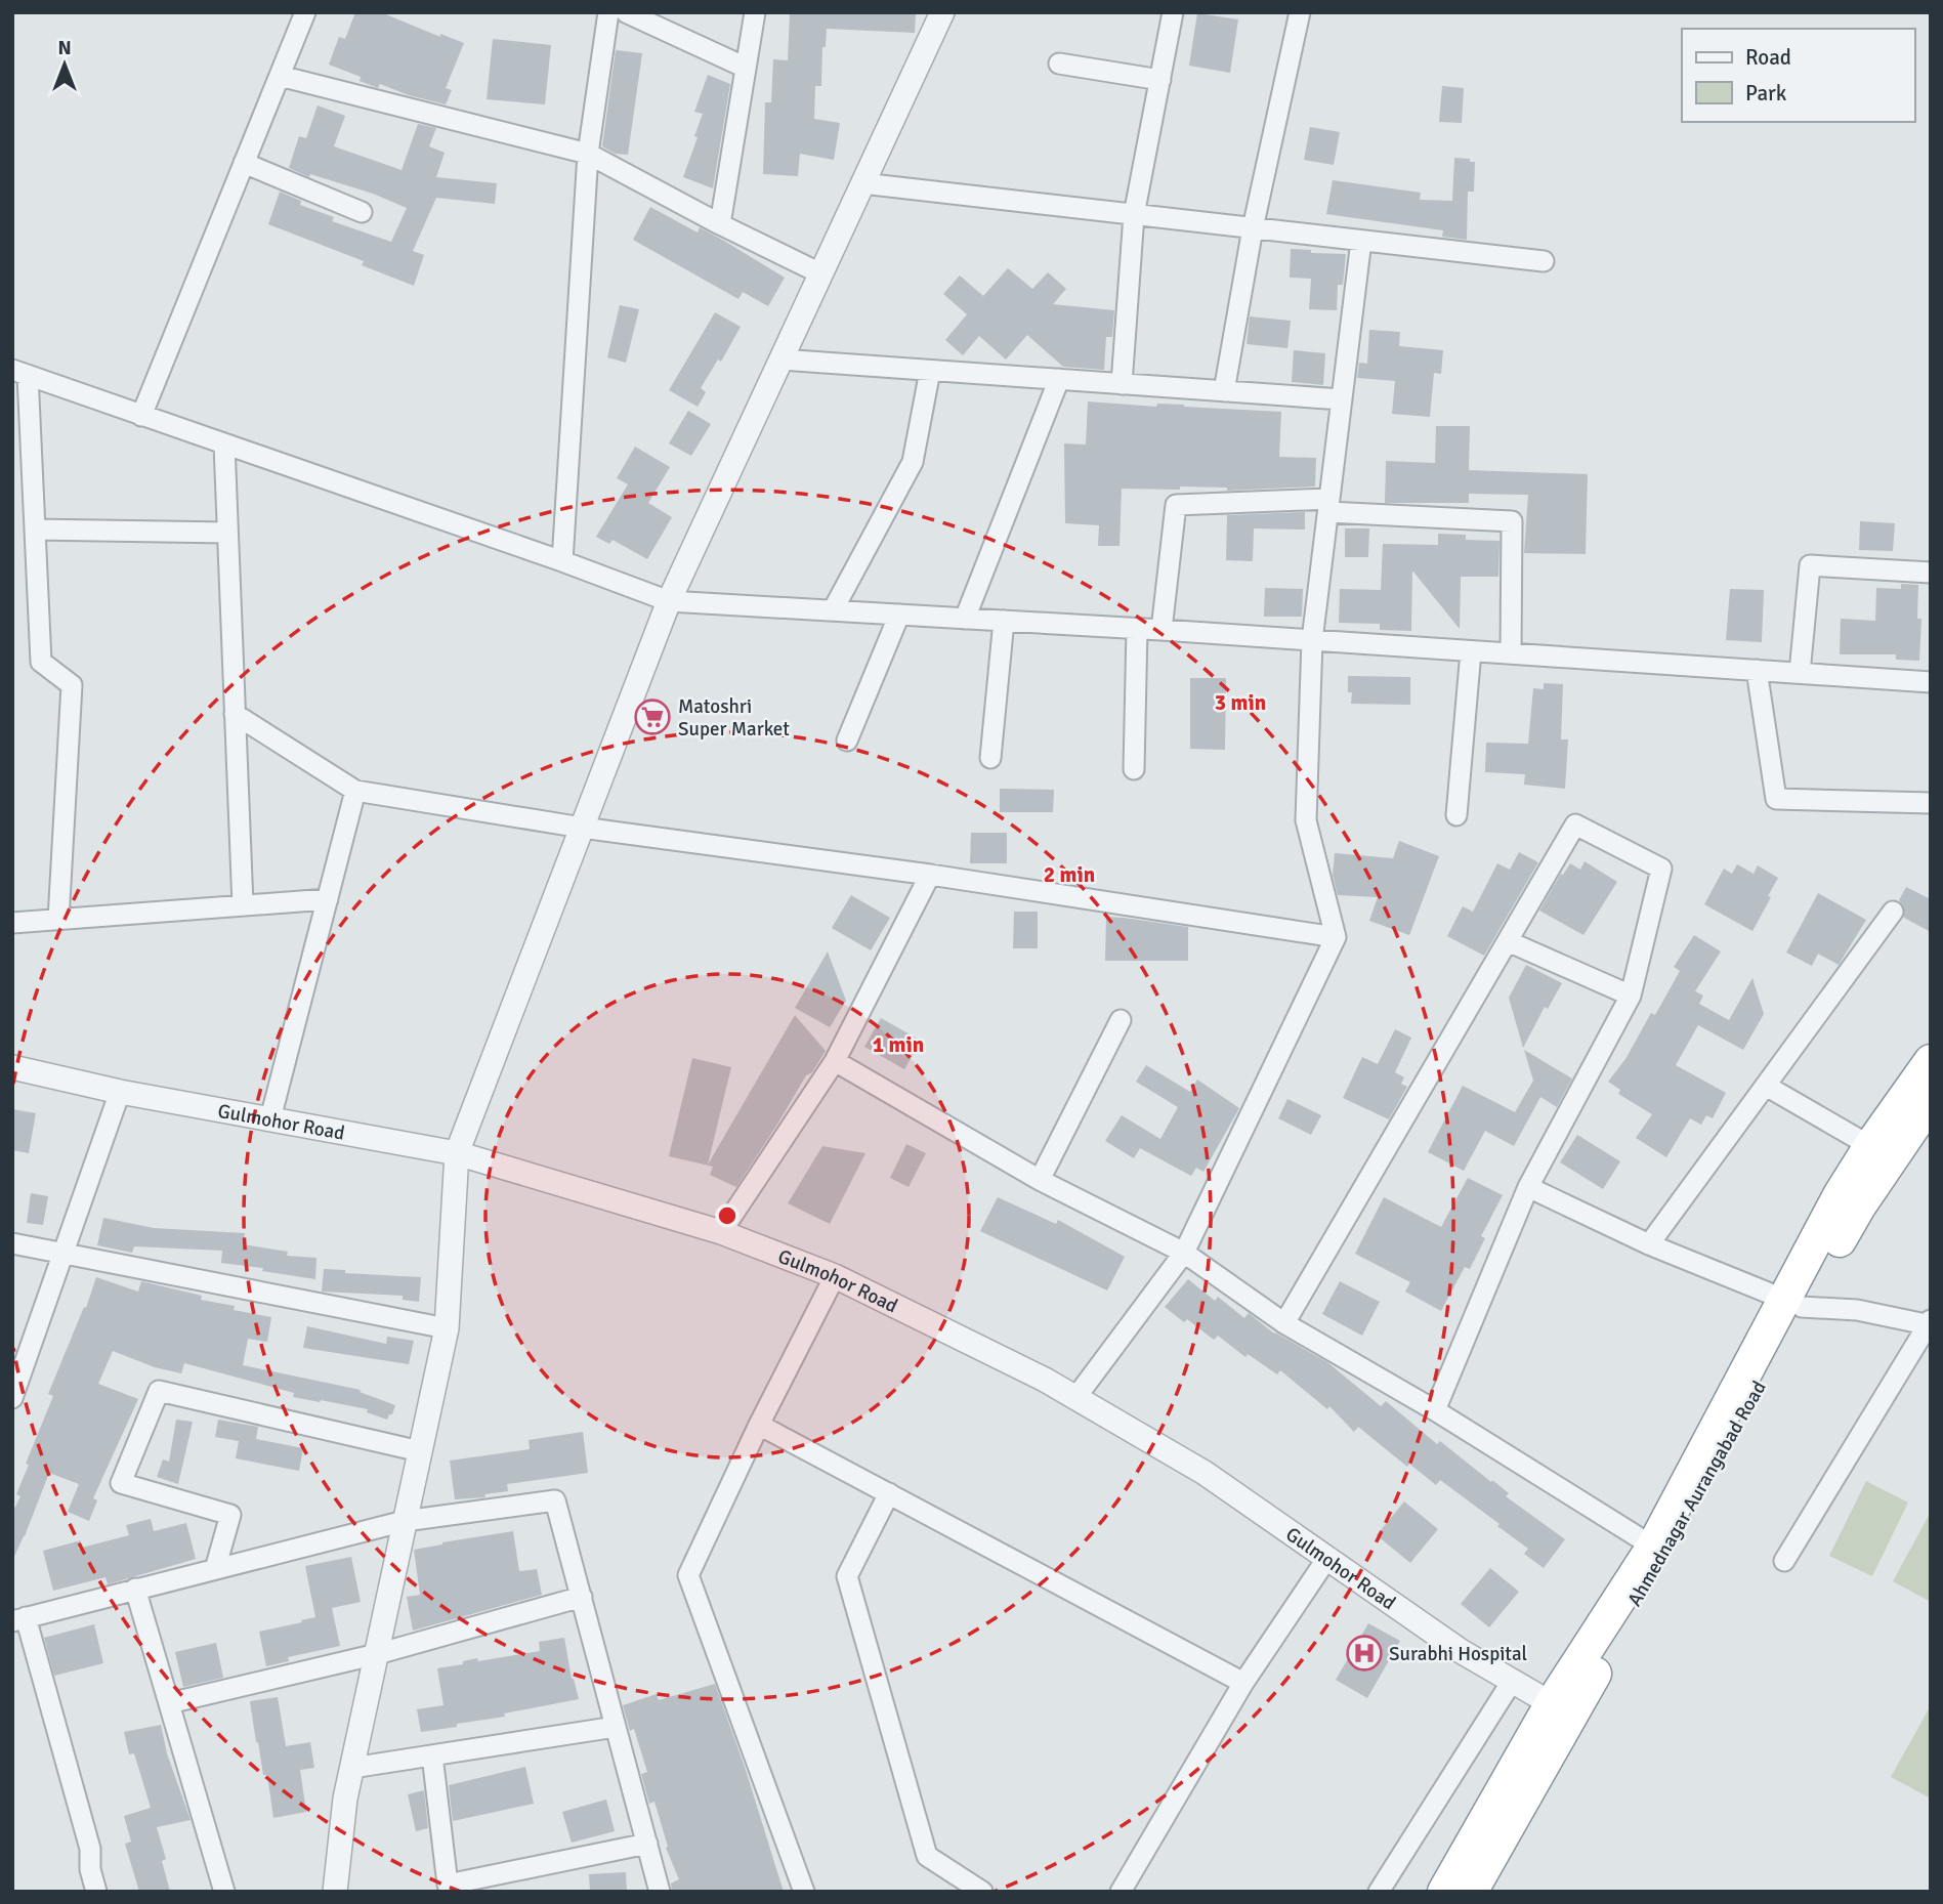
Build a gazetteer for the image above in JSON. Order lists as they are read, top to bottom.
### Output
{
  "streets": {
    "highway": ["Ahmednagar Aurangabad Road"],
    "street": ["Gulmohor Road"]
  },
  "crossings": [
    ["Gulmohor Road", "Ahmednagar Aurangabad Road"]
  ],
  "places": {
    "supermarket": ["Matoshri Super Market"],
    "hospital": ["Surabhi Hospital"]
  },
  "legend": ["Road", "Park"],
  "north": "top",
  "rings": ["3 min", "2 min", "1 min"]
}
